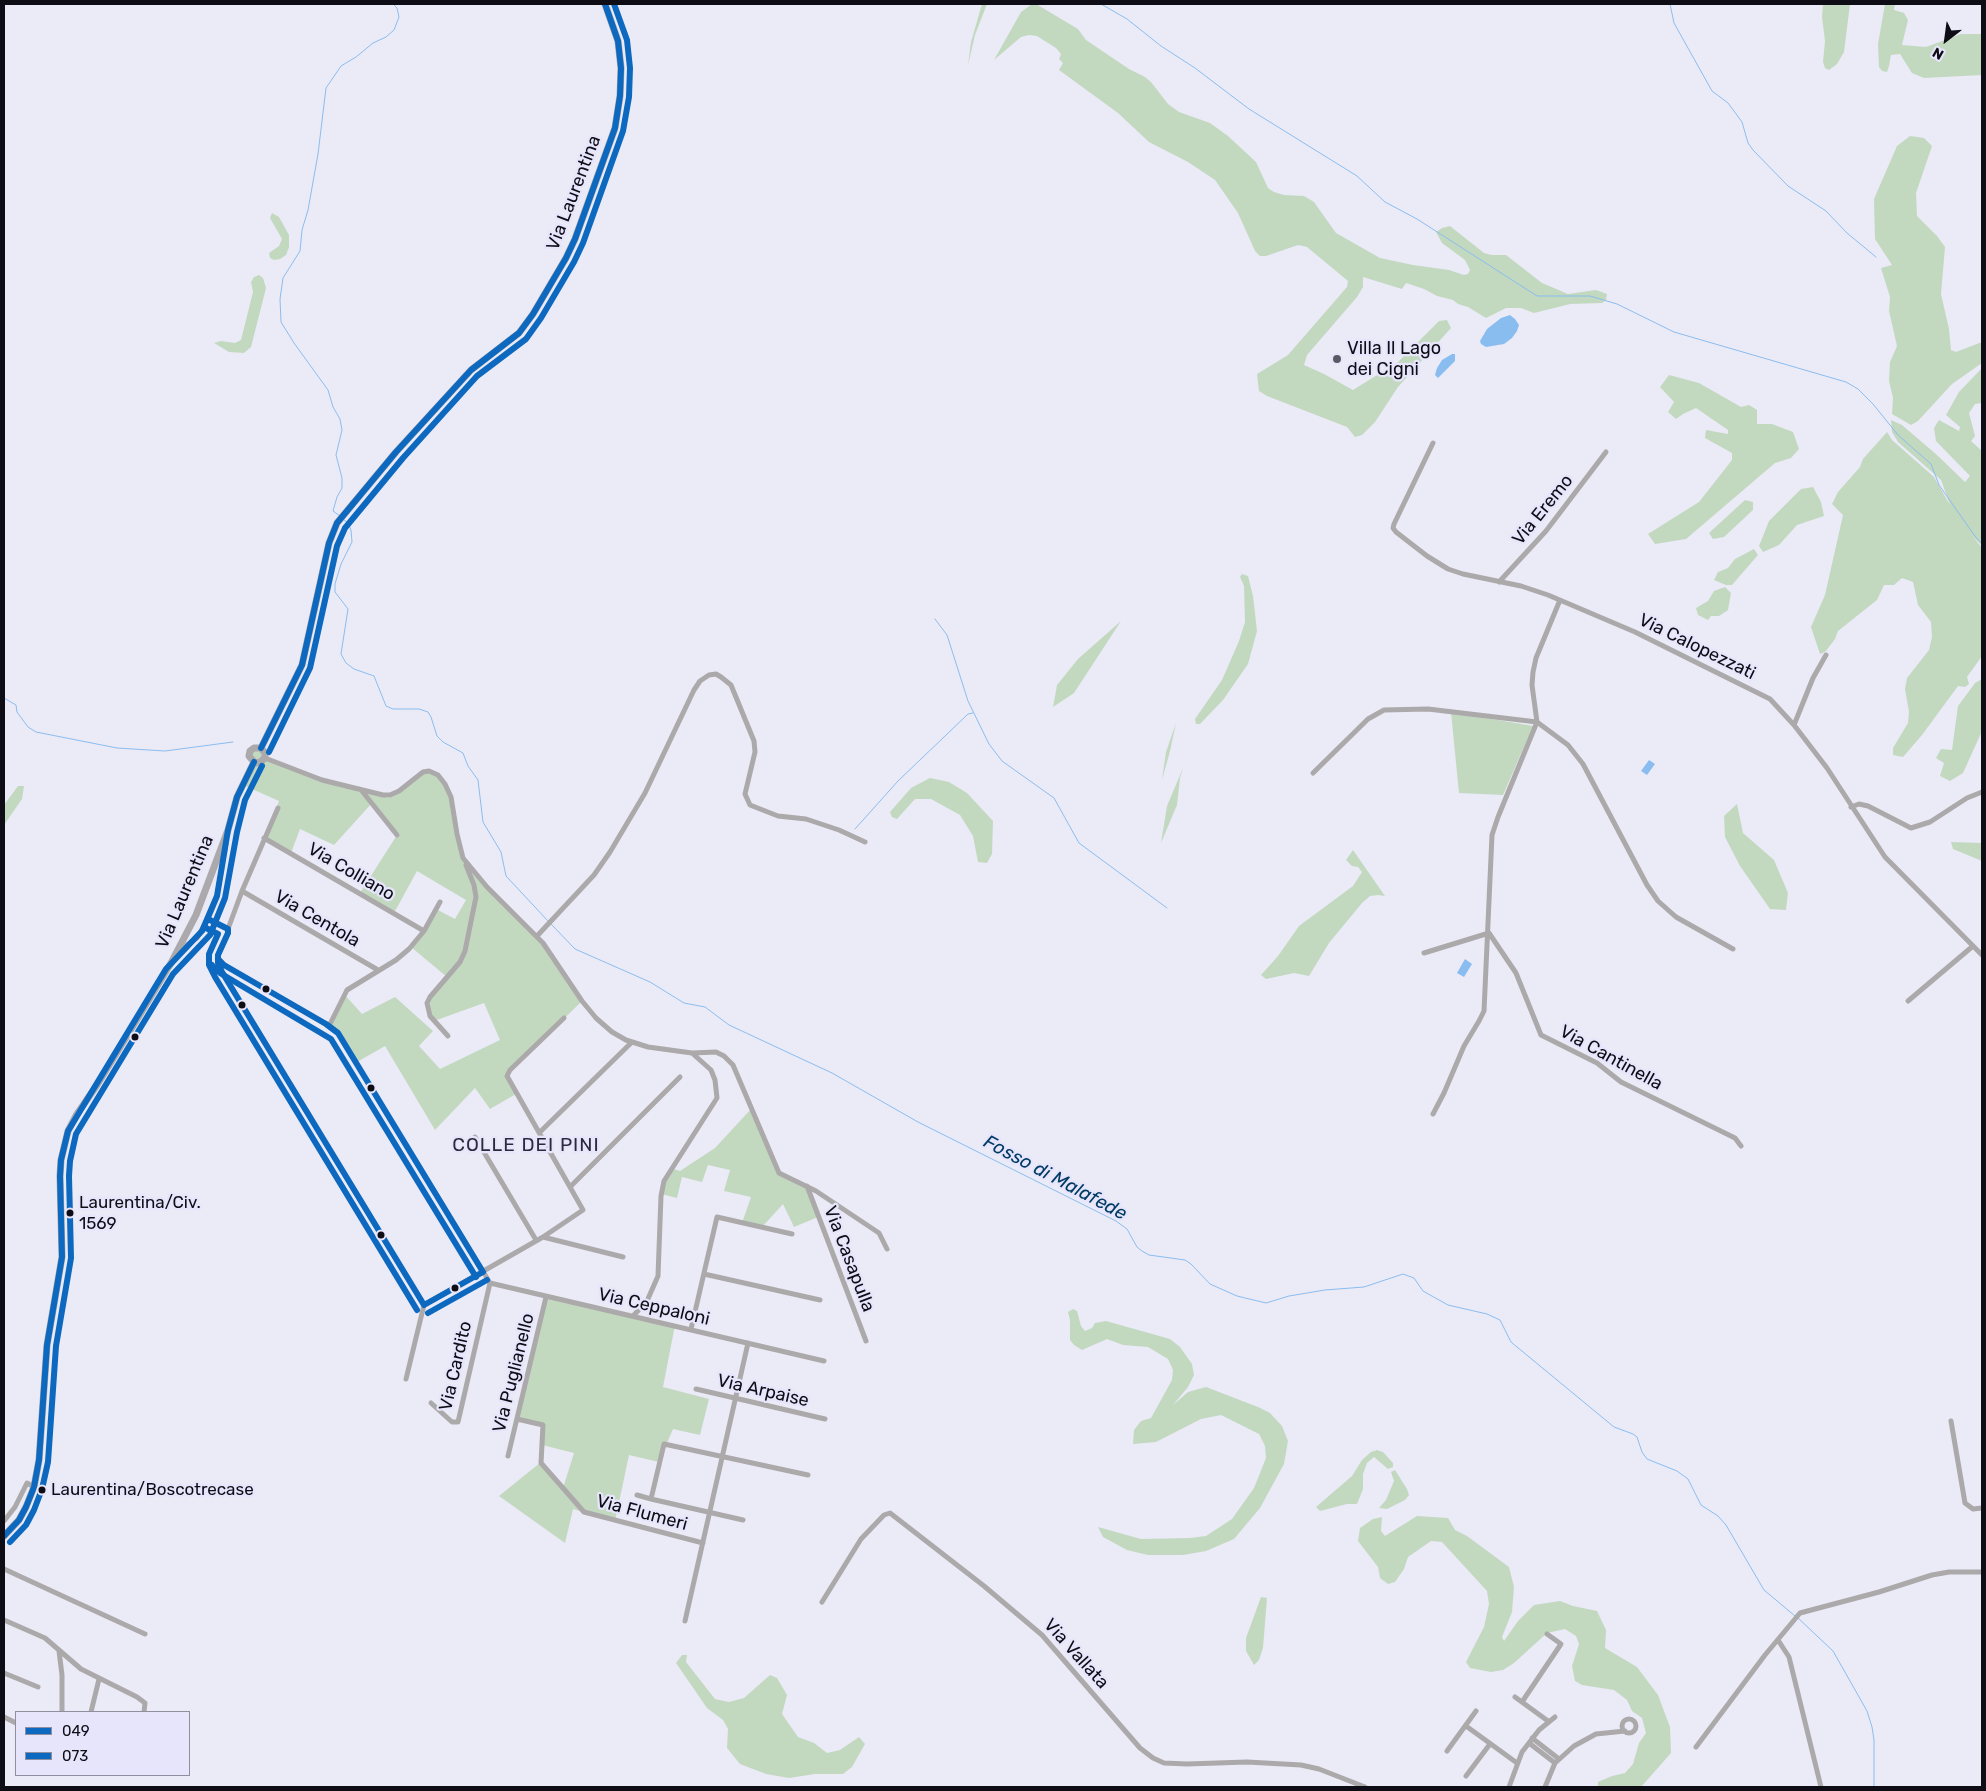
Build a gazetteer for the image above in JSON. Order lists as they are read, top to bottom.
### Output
{
  "streets": {
    "main road": ["Via Laurentina"],
    "street": [
      "Via Eremo",
      "Via Calopezzati",
      "Via Colliano",
      "Via Centola",
      "Via Cantinella",
      "Via Casapulla",
      "Via Ceppaloni",
      "Via Cardito",
      "Via Puglianello",
      "Via Arpaise",
      "Via Flumeri",
      "Via Vallata"
    ]
  },
  "crossings": [
    ["Via Eremo", "Via Calopezzati"],
    ["Via Ceppaloni", "Via Cardito"],
    ["Via Ceppaloni", "Via Puglianello"],
    ["Via Puglianello", "Via Flumeri"]
  ],
  "districts": ["COLLE DEI PINI"],
  "water": ["Fosso di Malafede"],
  "places": ["Villa Il Lago dei Cigni", "Laurentina/Civ. 1569", "Laurentina/Boscotrecase"],
  "lines": ["transit line 049", "transit line 073"],
  "legend": ["049", "073"],
  "north": "bottom left"
}
